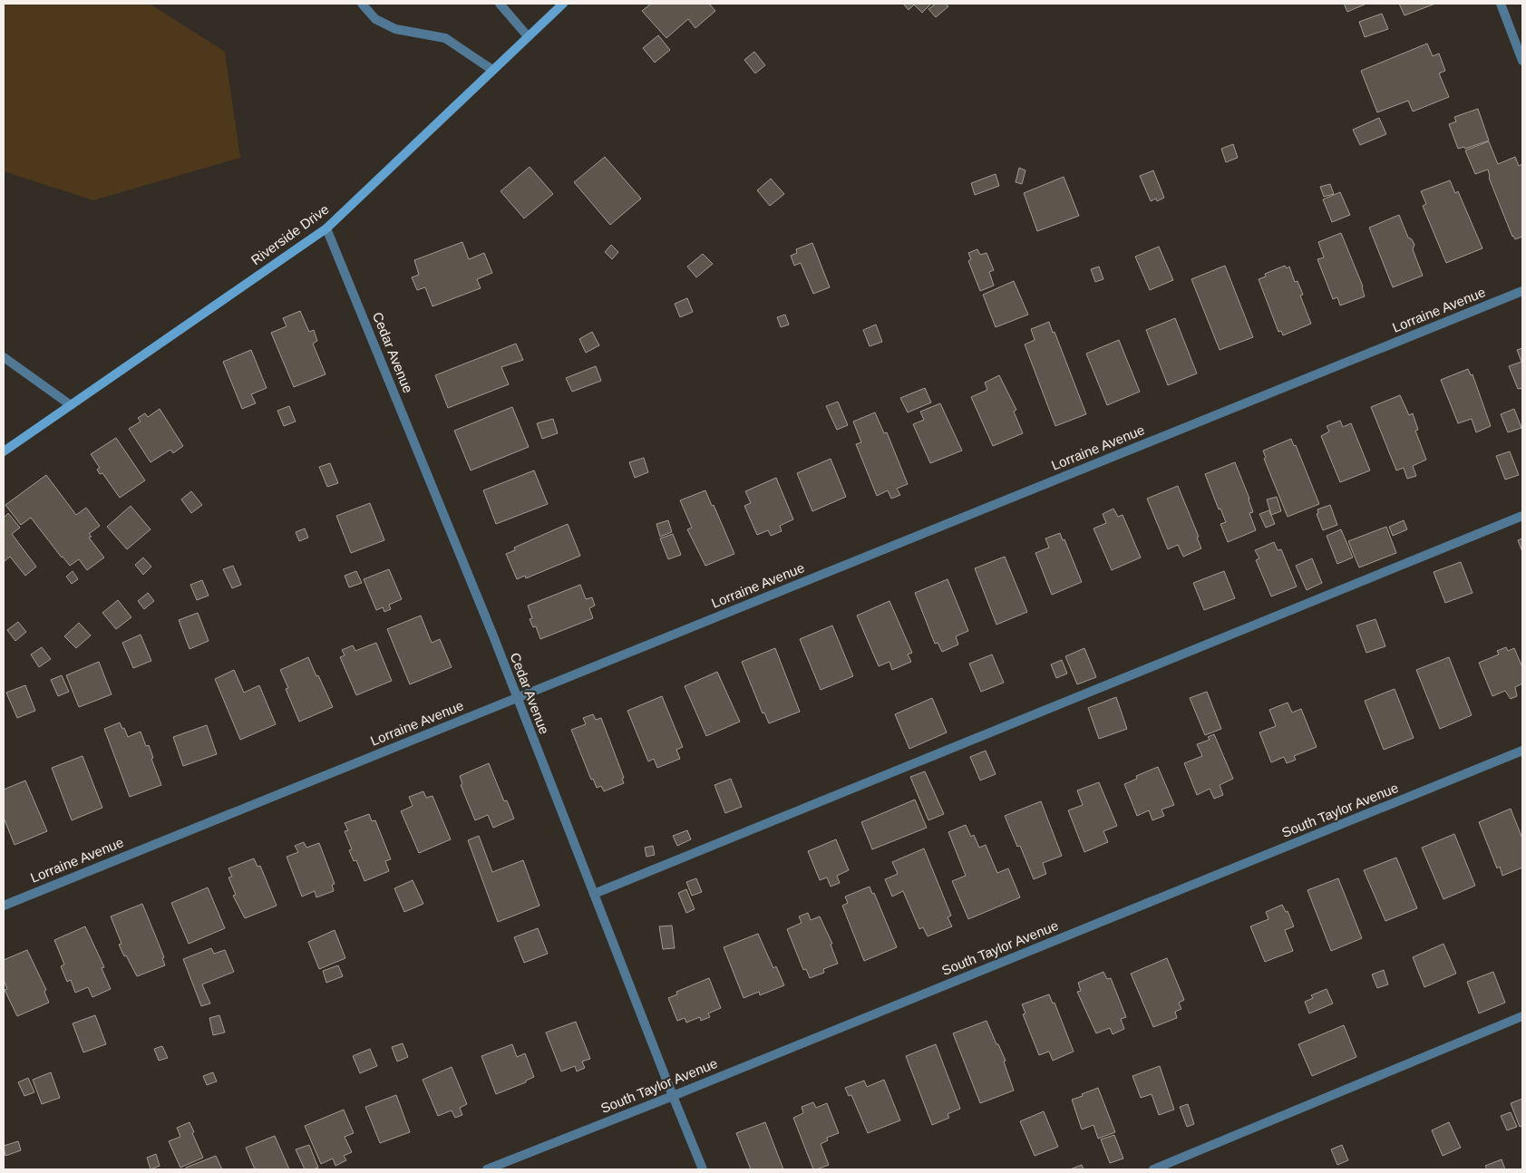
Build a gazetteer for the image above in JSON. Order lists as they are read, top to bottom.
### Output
{
  "streets": {
    "street": [
      "Riverside Drive",
      "Lorraine Avenue",
      "Cedar Avenue",
      "South Taylor Avenue"
    ]
  },
  "crossings": [
    ["Riverside Drive", "Cedar Avenue"],
    ["Lorraine Avenue", "Cedar Avenue"],
    ["Cedar Avenue", "South Taylor Avenue"]
  ]
}
